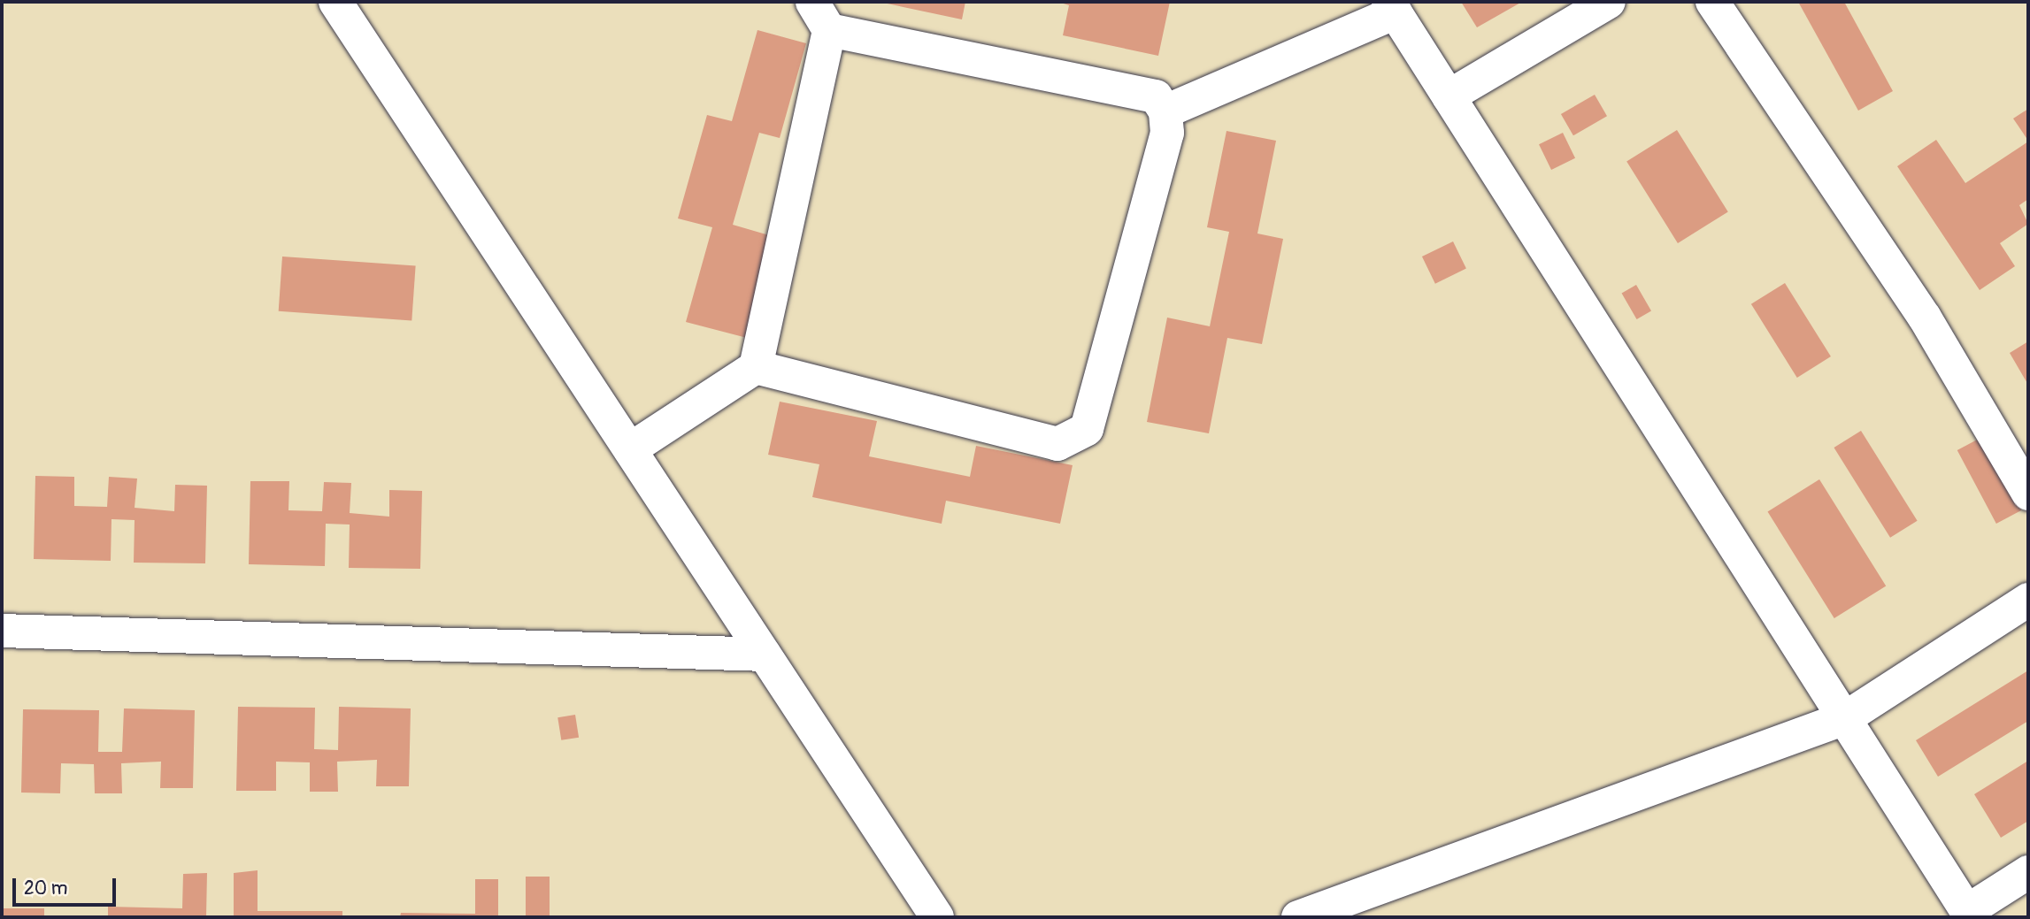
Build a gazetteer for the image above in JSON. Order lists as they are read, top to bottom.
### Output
{
  "scale_bar": "20 m"
}
